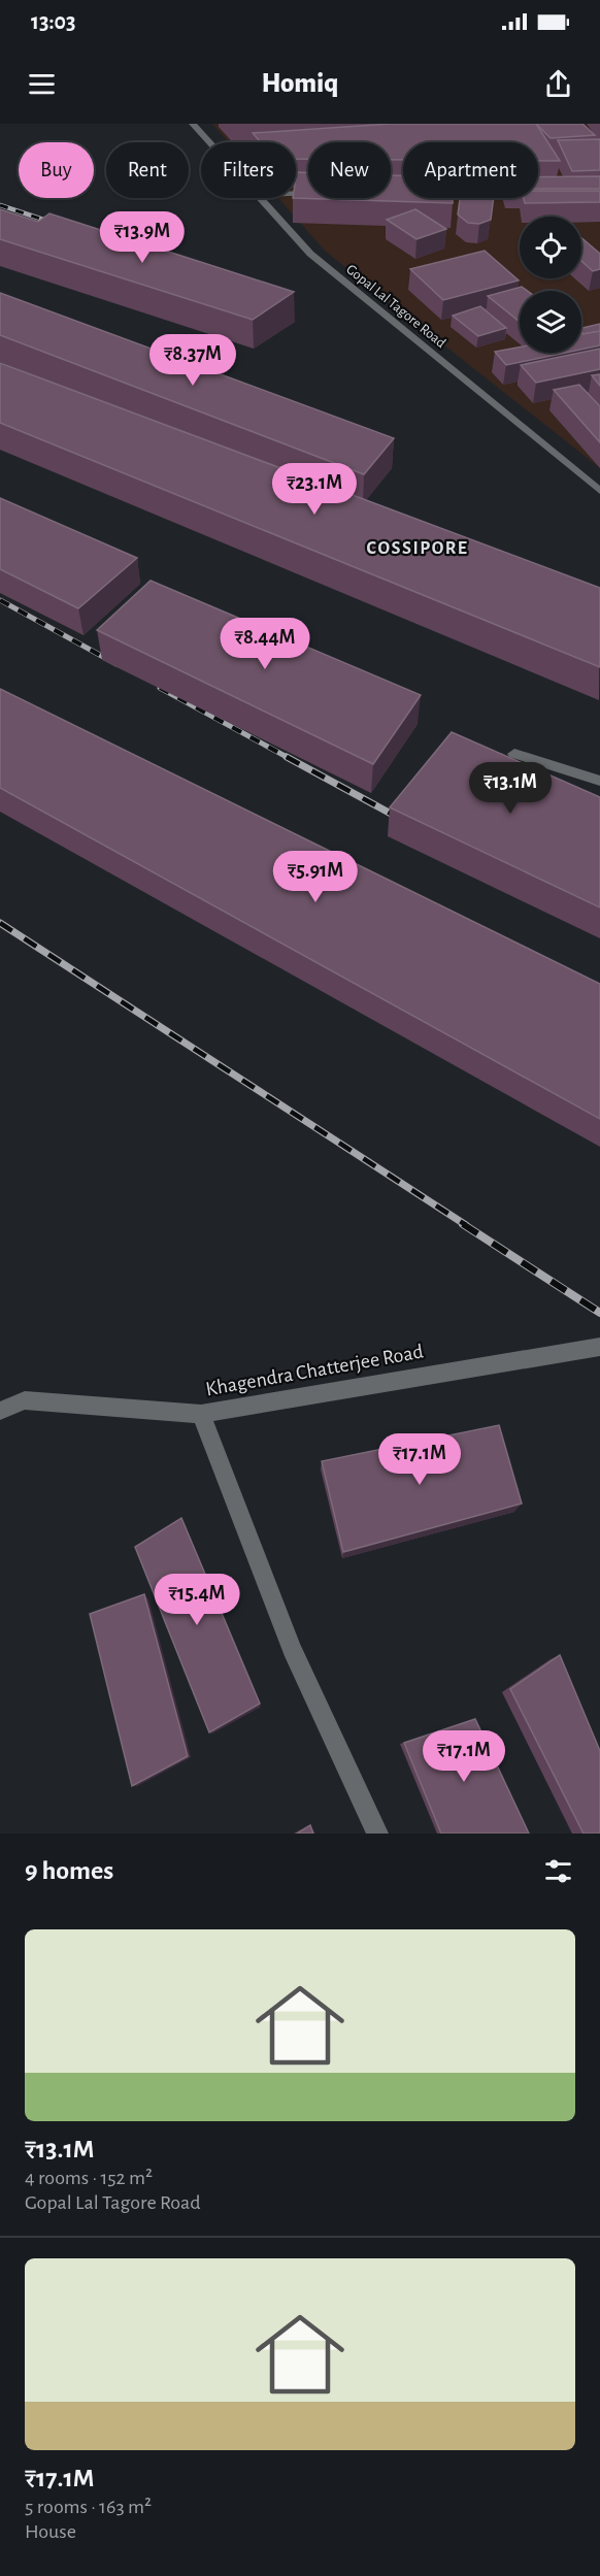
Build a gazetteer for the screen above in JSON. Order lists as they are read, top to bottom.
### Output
{
  "streets": {
    "street": ["Gopal Lal Tagore Road", "Khagendra Chatterjee Road"]
  },
  "districts": ["COSSIPORE"],
  "page": {
    "status": "13:03",
    "header": "Homiq",
    "chip": [
      "Buy",
      "Rent",
      "Filters",
      "New",
      "Apartment"
    ],
    "price": [
      "₹13.9M",
      "₹8.37M",
      "₹23.1M",
      "₹8.44M",
      "₹13.1M",
      "₹5.91M",
      "₹17.1M",
      "₹15.4M",
      "₹17.1M"
    ],
    "heading": "9 homes",
    "list": [
      {
        "name": "₹13.1M",
        "note": "4 rooms · 152 m² · Gopal Lal Tagore Road"
      },
      {
        "name": "₹17.1M",
        "note": "5 rooms · 163 m² · House"
      }
    ]
  }
}
